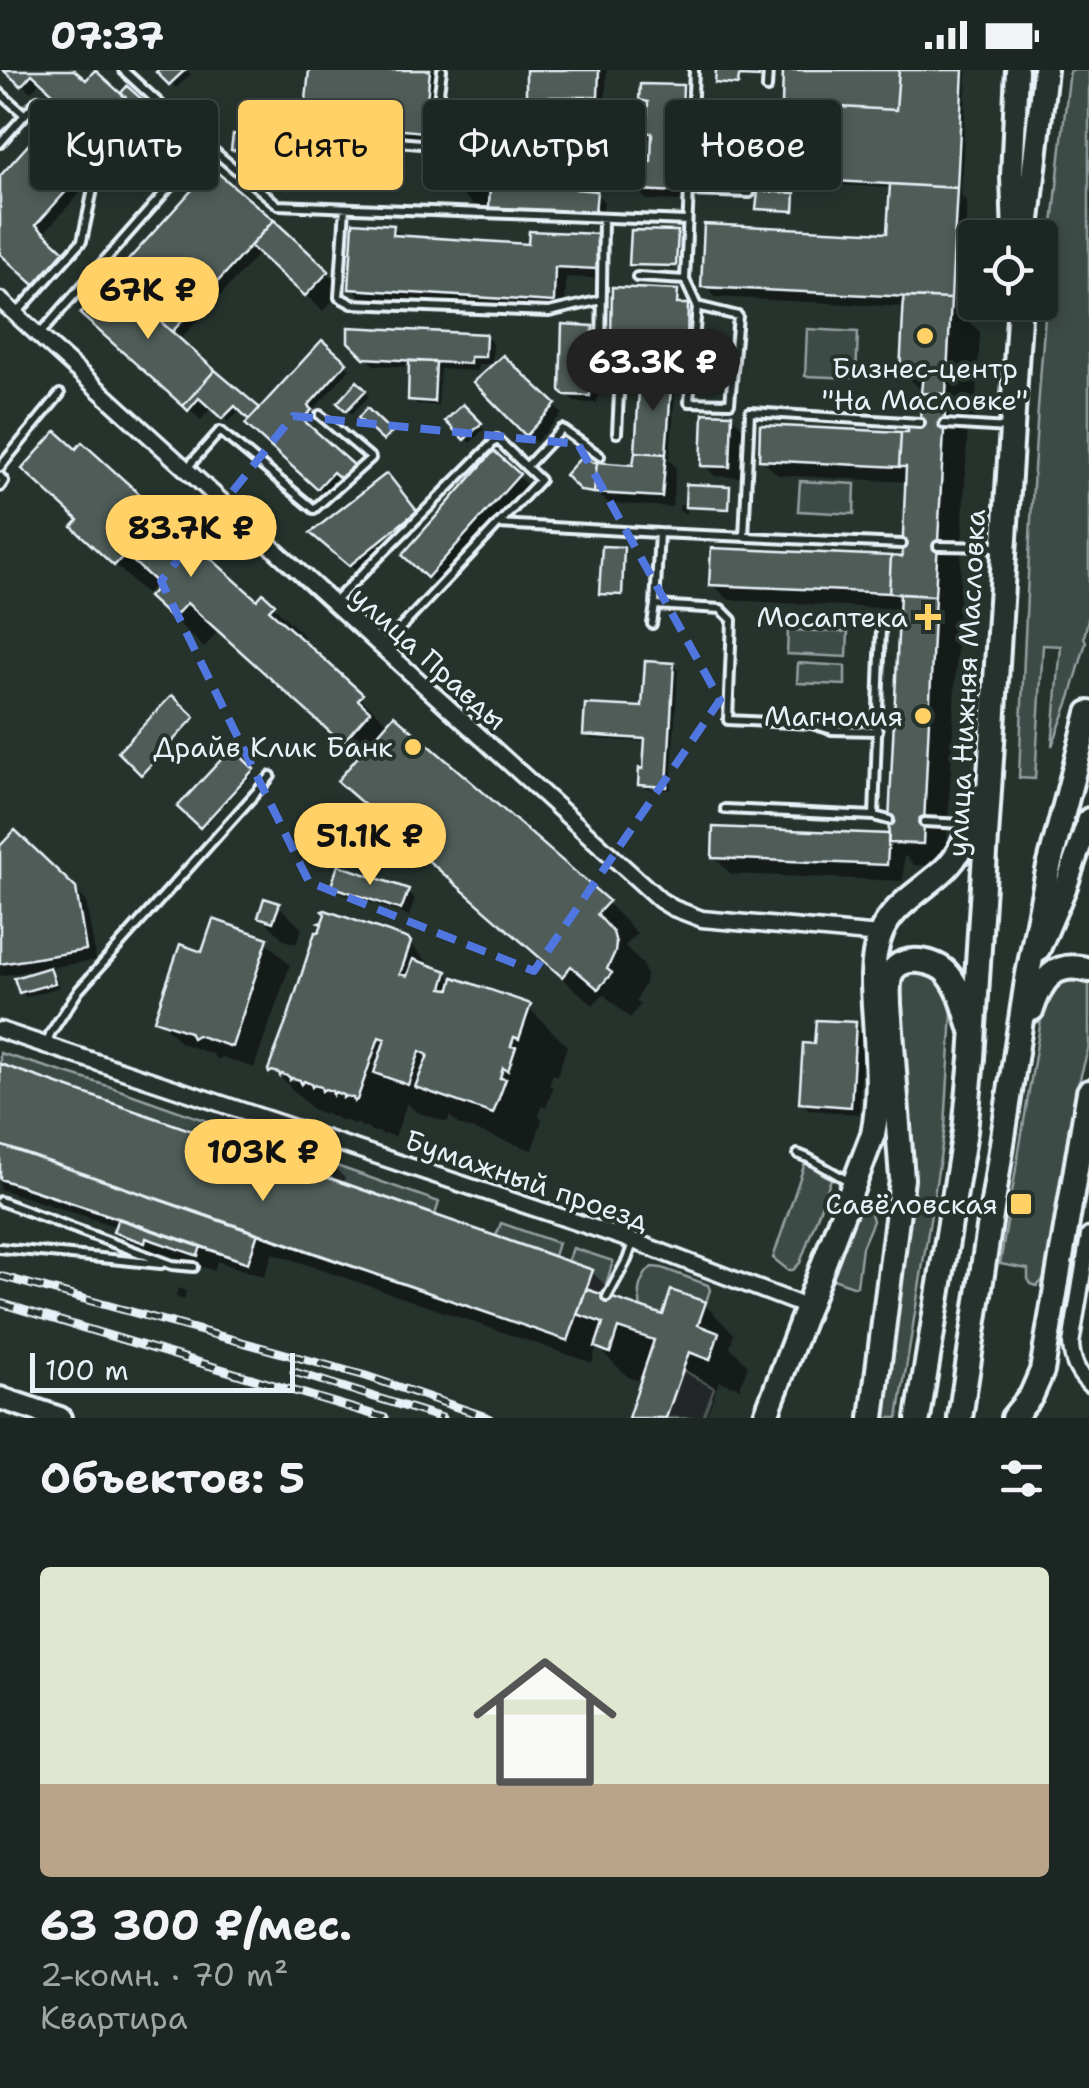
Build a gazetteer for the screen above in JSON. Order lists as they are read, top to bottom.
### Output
{
  "streets": {
    "main road": ["улица Нижняя Масловка"],
    "street": ["улица Правды", "Бумажный проезд"]
  },
  "places": {
    "other": ["Бизнес-центр \"На Масловке\"", "Магнолия", "Драйв Клик Банк"],
    "health": ["Мосаптека"],
    "transit": ["Савёловская"]
  },
  "scale_bar": "100 m",
  "page": {
    "status": "07:37",
    "chip": [
      "Купить",
      "Снять",
      "Фильтры",
      "Новое"
    ],
    "price": [
      "67K ₽",
      "63.3K ₽",
      "83.7K ₽",
      "51.1K ₽",
      "103K ₽"
    ],
    "scale": "100 m",
    "heading": "Объектов: 5",
    "list": [
      {
        "name": "63 300 ₽/мес.",
        "note": "2-комн. · 70 m² · Квартира"
      }
    ]
  }
}
